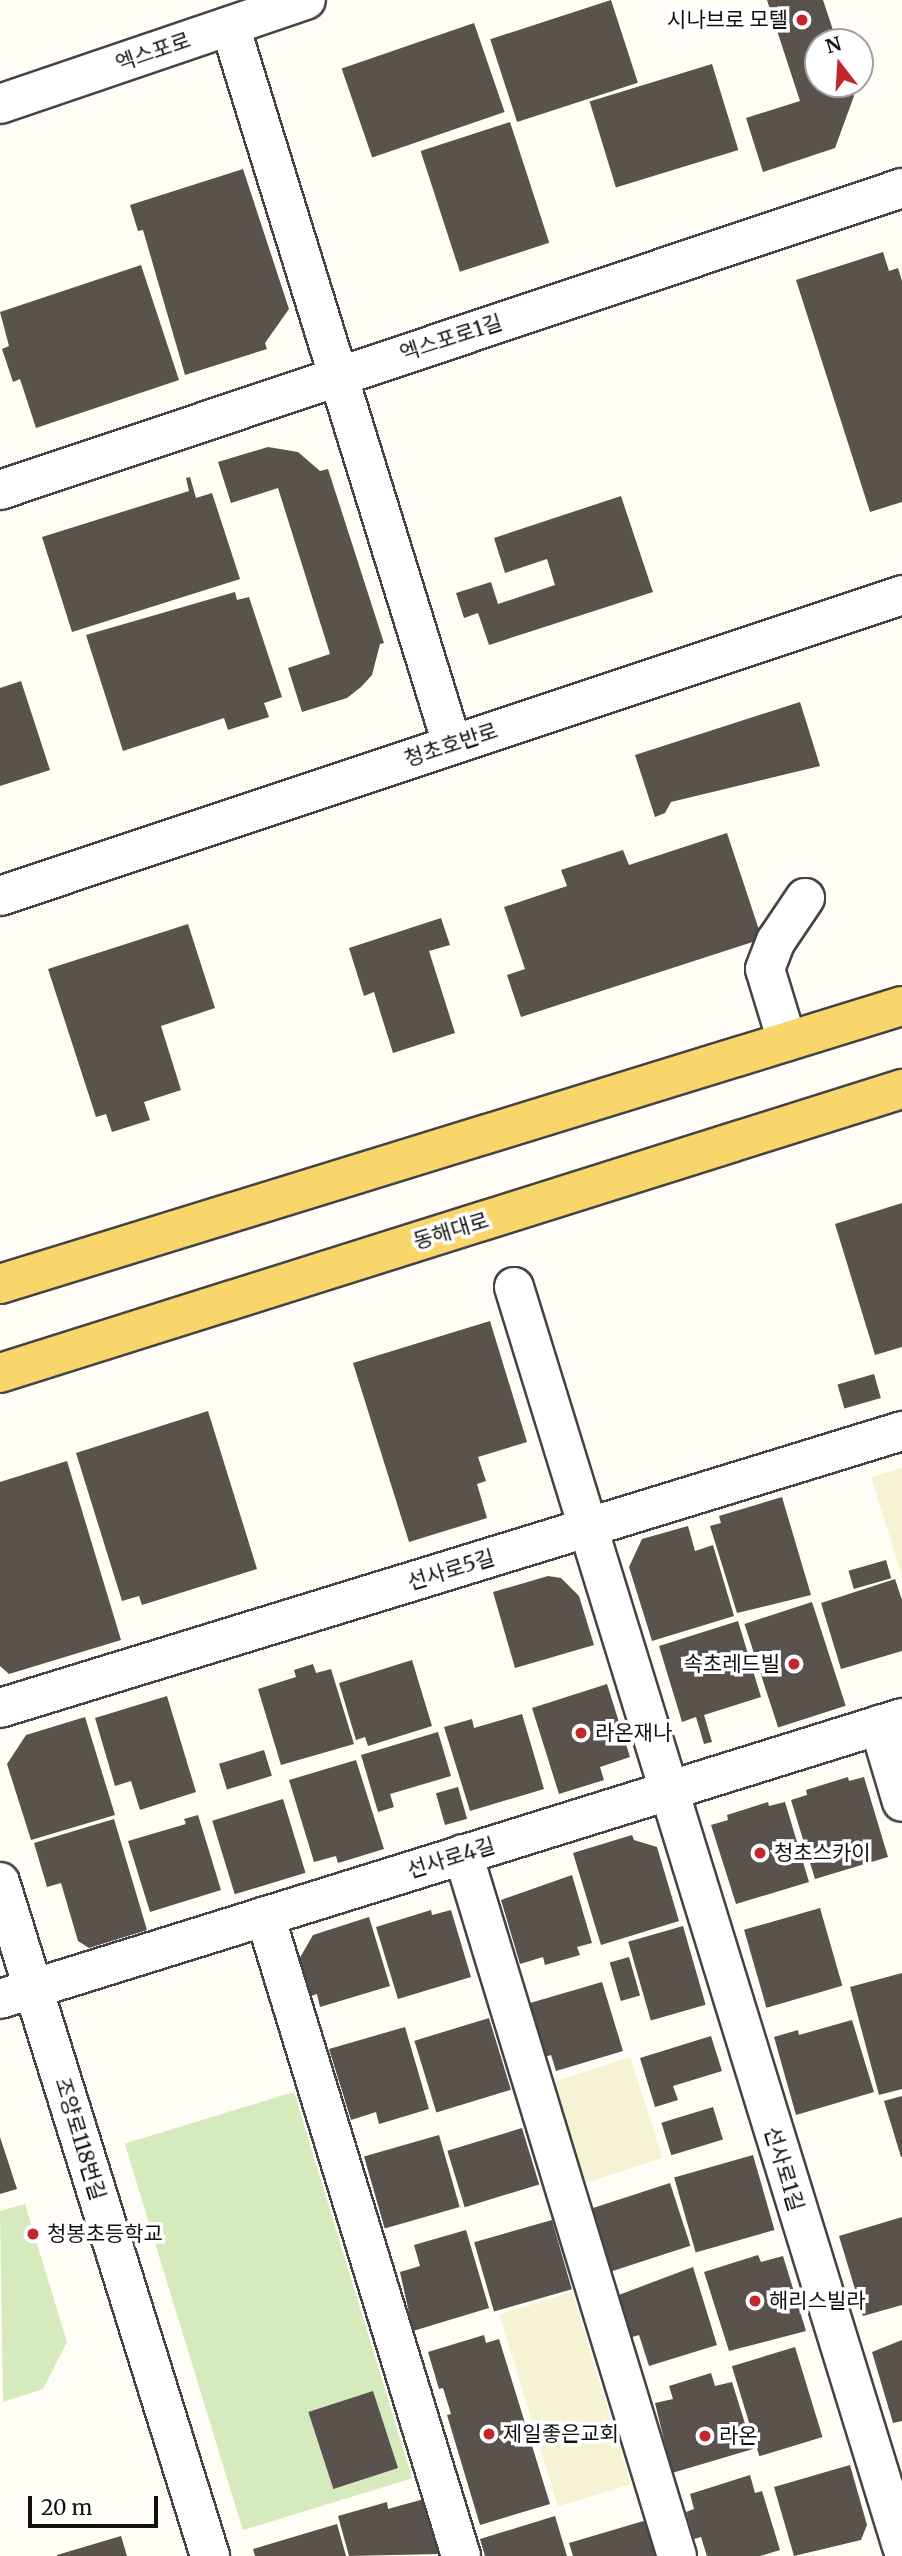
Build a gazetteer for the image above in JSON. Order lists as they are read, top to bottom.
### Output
{
  "streets": {
    "main road": ["동해대로"],
    "street": [
      "엑스포로",
      "엑스포로1길",
      "청초호반로",
      "선사로5길",
      "선사로4길",
      "조양로118번길",
      "선사로1길"
    ]
  },
  "crossings": [
    ["선사로5길", "선사로1길"],
    ["선사로4길", "조양로118번길"],
    ["선사로4길", "선사로1길"]
  ],
  "places": [
    "시나브로 모텔",
    "속초레드빌",
    "라온재나",
    "청초스카이",
    "청봉초등학교",
    "해리스빌라",
    "제일좋은교회",
    "라온"
  ],
  "scale_bar": "20 m",
  "north": "top"
}
